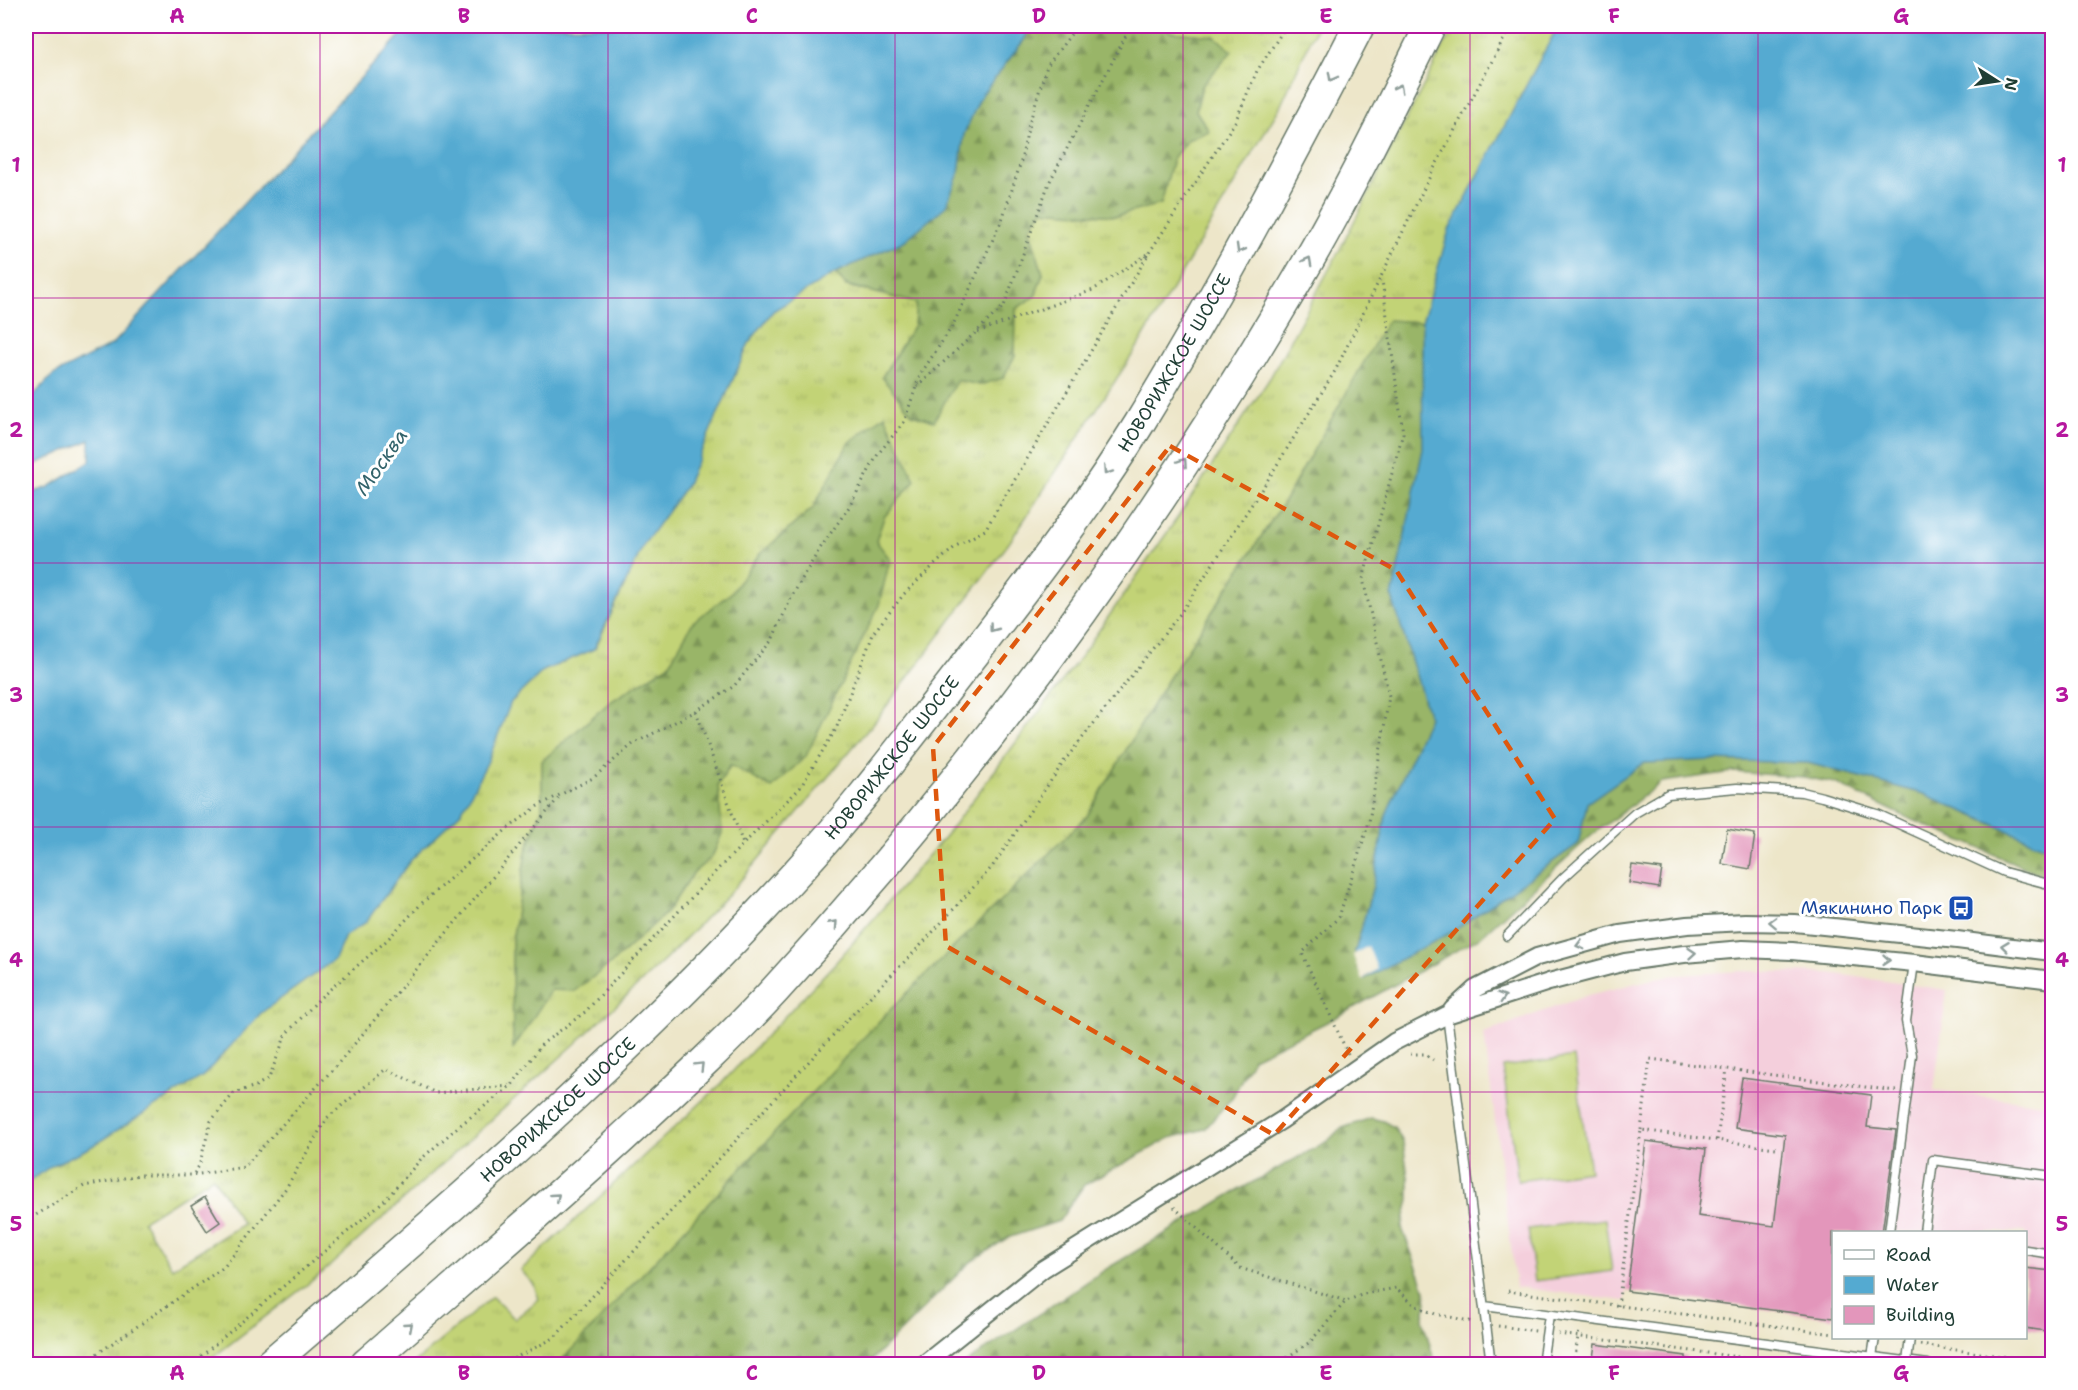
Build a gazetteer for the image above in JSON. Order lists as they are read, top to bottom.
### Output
{
  "streets": {
    "highway": ["НОВОРИЖСКОЕ ШОССЕ"]
  },
  "water": ["Москва"],
  "places": {
    "bus stop": ["Мякинино Парк"]
  },
  "legend": ["Road", "Water", "Building"],
  "north": "right",
  "grid": {
    "columns": [
      "A",
      "B",
      "C",
      "D",
      "E",
      "F",
      "G"
    ],
    "rows": [
      "1",
      "2",
      "3",
      "4",
      "5"
    ]
  }
}
